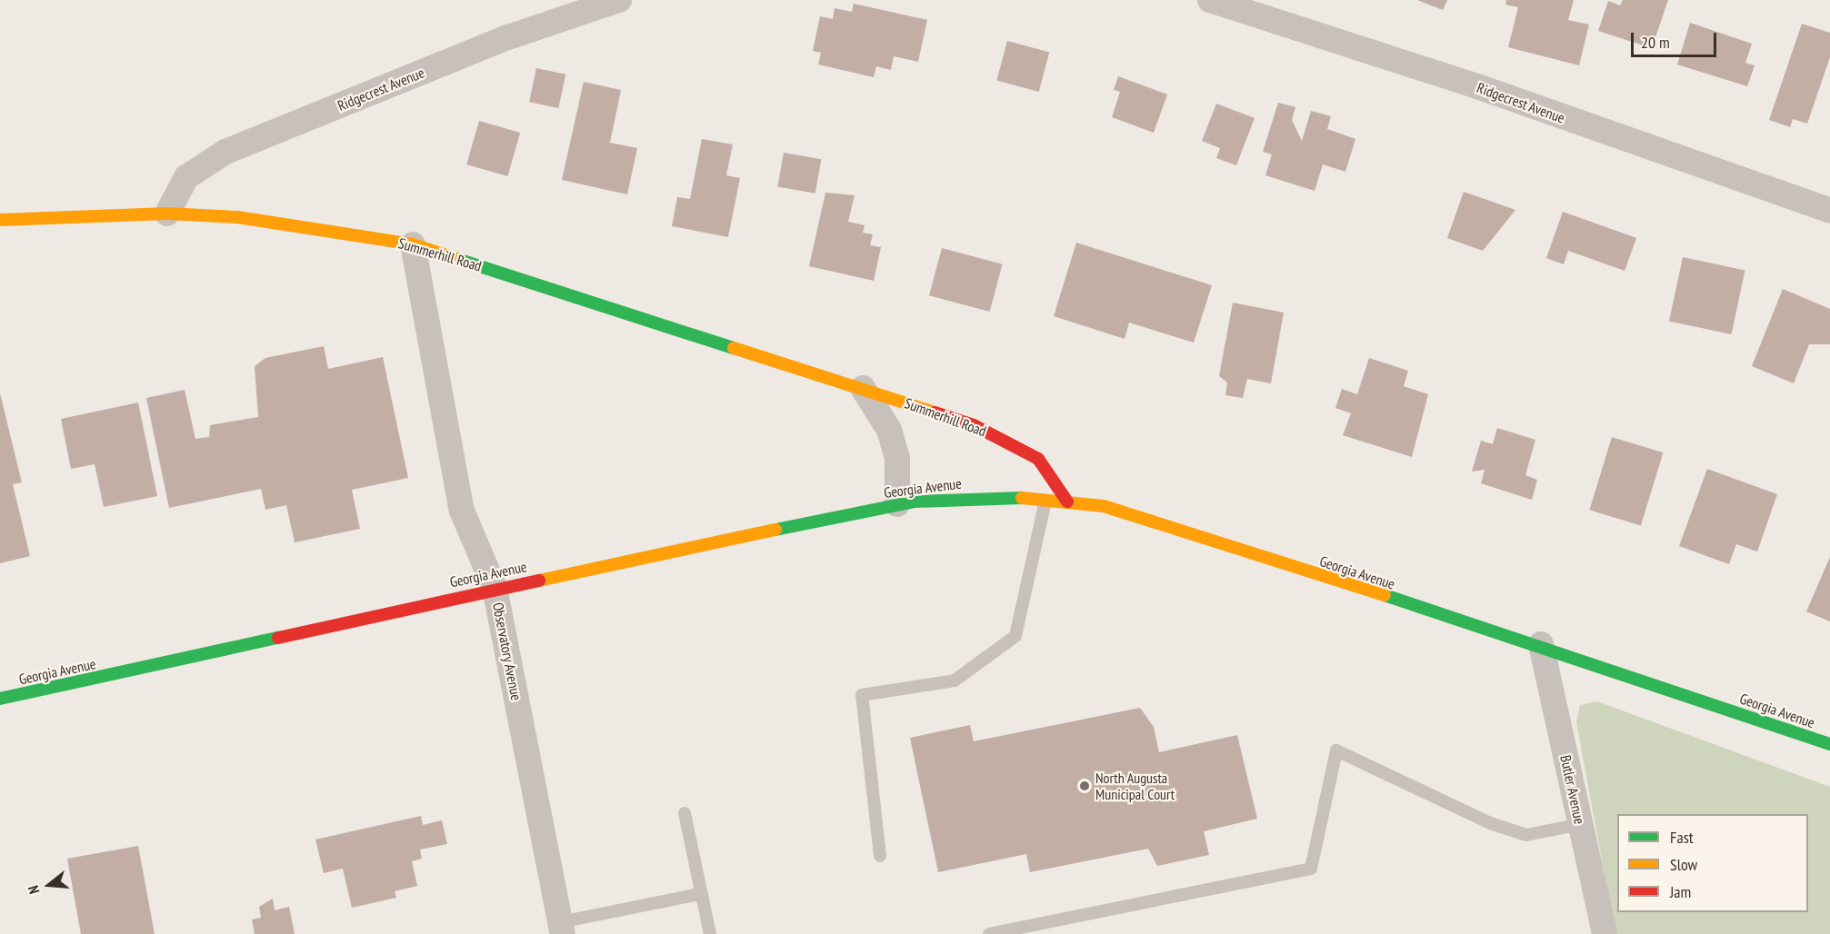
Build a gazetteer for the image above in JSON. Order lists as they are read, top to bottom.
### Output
{
  "streets": {
    "main road": ["Summerhill Road", "Georgia Avenue"],
    "street": ["Ridgecrest Avenue", "Observatory Avenue", "Butler Avenue"]
  },
  "crossings": [
    ["Ridgecrest Avenue", "Summerhill Road"],
    ["Summerhill Road", "Georgia Avenue"],
    ["Summerhill Road", "Observatory Avenue"],
    ["Georgia Avenue", "Observatory Avenue"],
    ["Georgia Avenue", "Butler Avenue"]
  ],
  "places": ["North Augusta Municipal Court"],
  "legend": ["Fast", "Slow", "Jam"],
  "scale_bar": "20 m",
  "north": "left"
}
